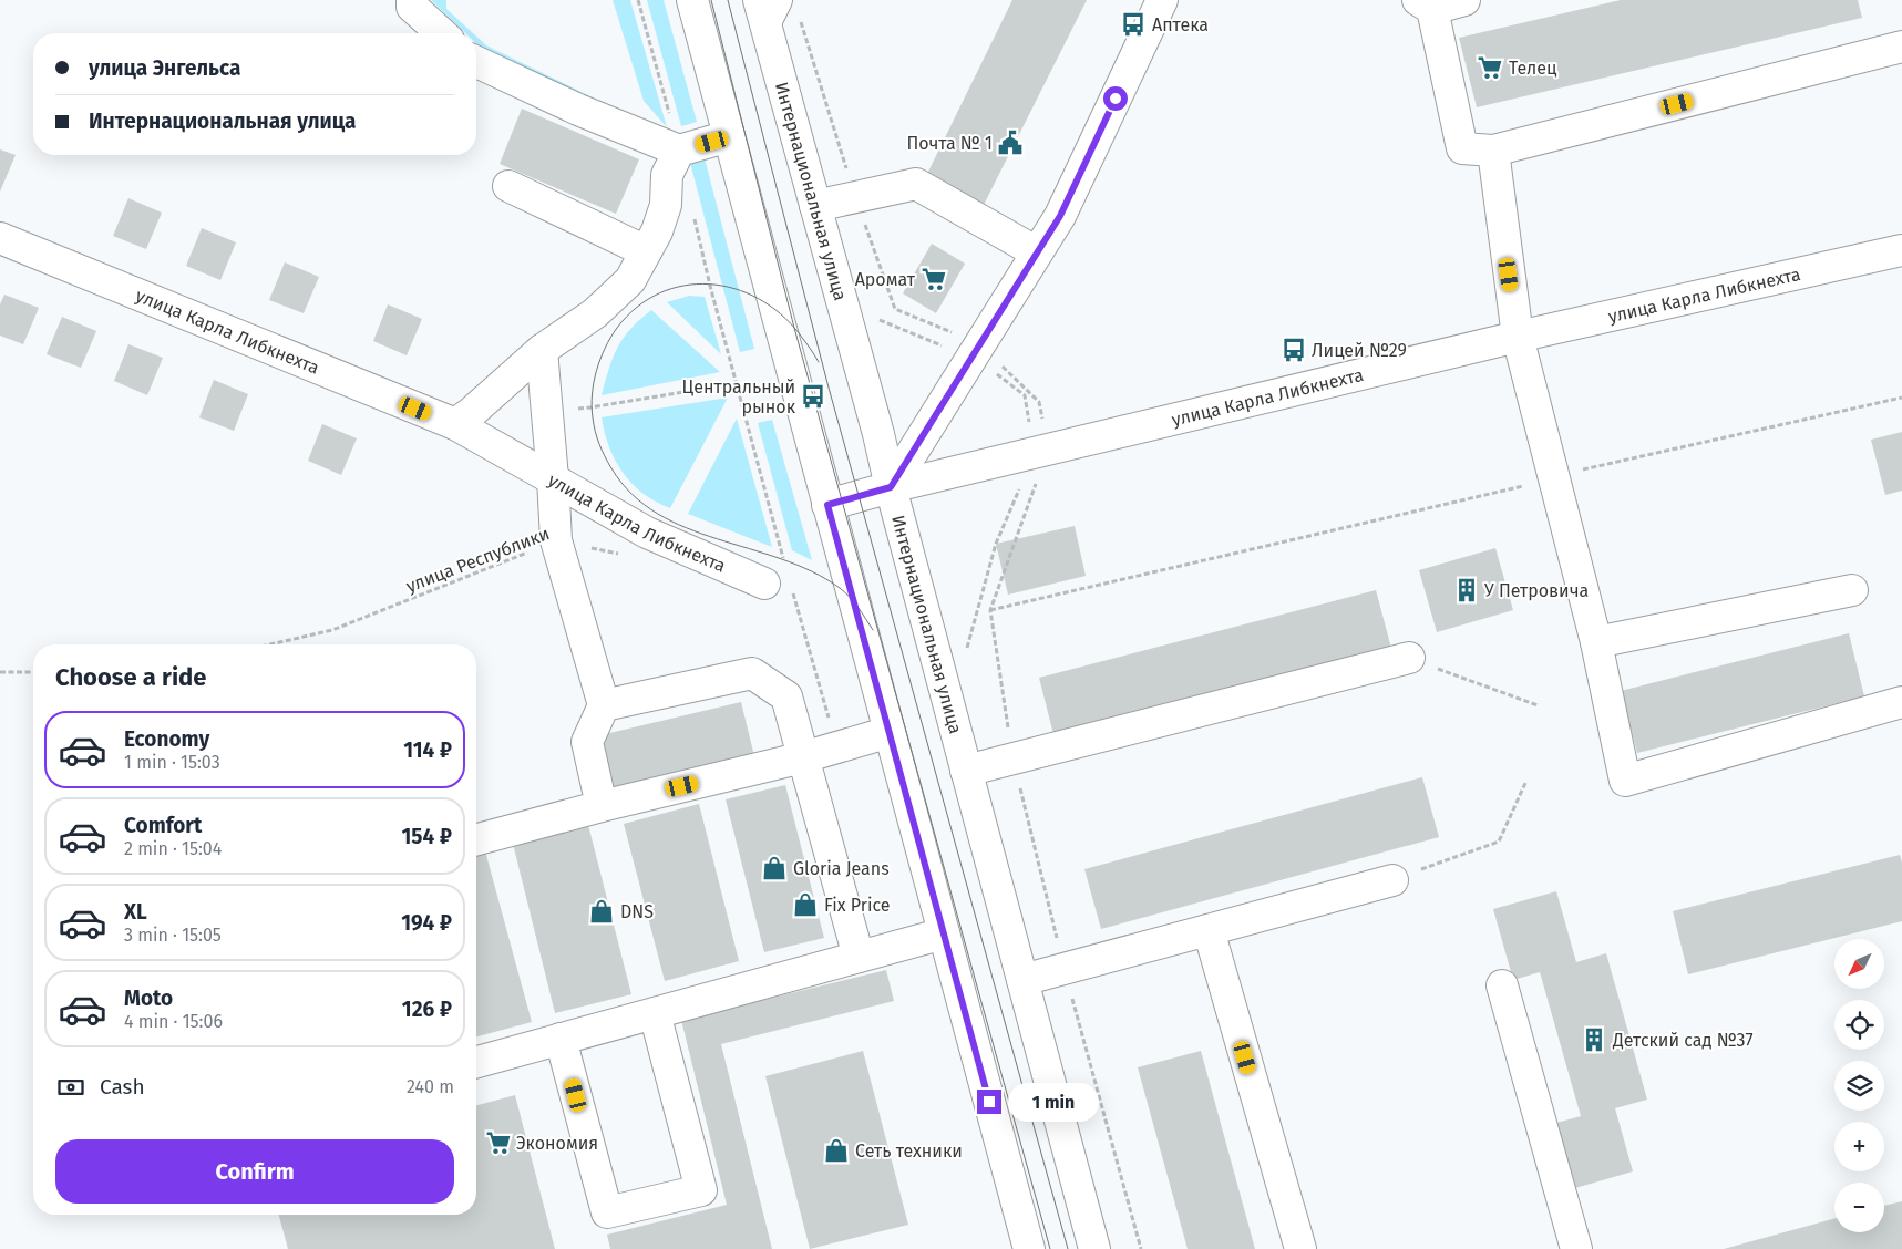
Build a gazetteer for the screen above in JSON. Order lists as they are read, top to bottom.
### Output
{
  "streets": {
    "main road": ["Интернациональная улица", "улица Карла Либкнехта"],
    "path": ["улица Республики"]
  },
  "crossings": [
    ["Интернациональная улица", "улица Карла Либкнехта"]
  ],
  "places": {
    "bus stop": ["Аптека", "Лицей №29", "Центральный рынок"],
    "supermarket": ["Телец", "Аромат", "Экономия"],
    "public building": ["Почта № 1"],
    "building": ["У Петровича", "Детский сад №37"],
    "shop": [
      "Gloria Jeans",
      "Fix Price",
      "DNS",
      "Сеть техники"
    ]
  },
  "north": "bottom left",
  "page": {
    "banner": ["улица Энгельса", "Интернациональная улица"],
    "heading": "Choose a ride",
    "list": [
      {
        "name": "Economy",
        "note": "1 min · 15:03",
        "value": "114 ₽"
      },
      {
        "name": "Comfort",
        "note": "2 min · 15:04",
        "value": "154 ₽"
      },
      {
        "name": "XL",
        "note": "3 min · 15:05",
        "value": "194 ₽"
      },
      {
        "name": "Moto",
        "note": "4 min · 15:06",
        "value": "126 ₽"
      }
    ],
    "map_buttons": ["+", "−"],
    "pay": ["Cash", "240 m"],
    "bubble": "1 min",
    "buttons": "Confirm"
  }
}
